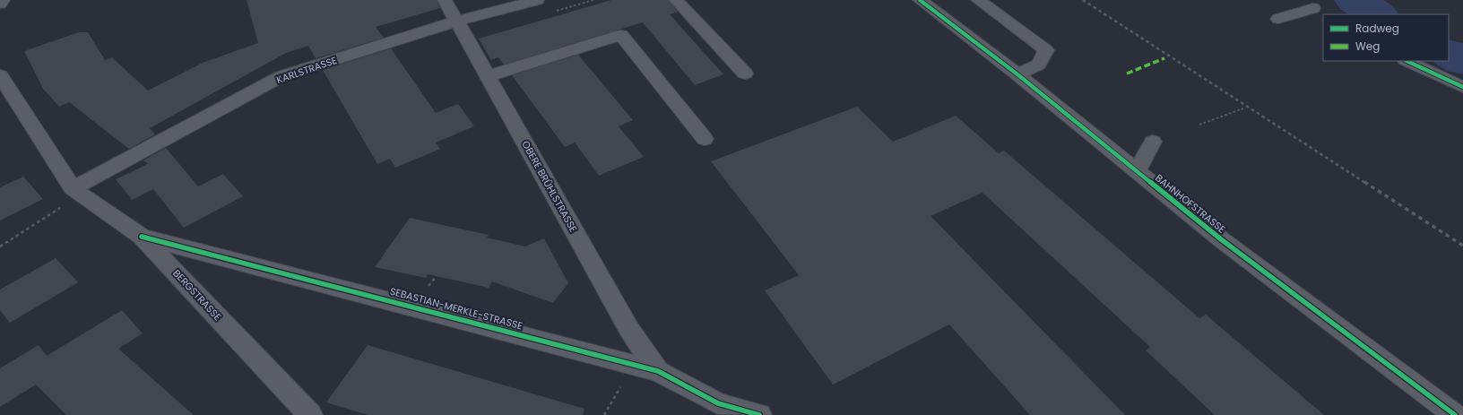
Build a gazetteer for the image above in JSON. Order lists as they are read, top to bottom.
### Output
{
  "streets": {
    "street": [
      "KARLSTRASSE",
      "OBERE BRÜHLSTRASSE",
      "BAHNHOFSTRASSE",
      "BERGSTRASSE",
      "SEBASTIAN-MERKLE-STRASSE"
    ]
  },
  "crossings": [
    ["KARLSTRASSE", "OBERE BRÜHLSTRASSE"],
    ["KARLSTRASSE", "BERGSTRASSE"],
    ["OBERE BRÜHLSTRASSE", "SEBASTIAN-MERKLE-STRASSE"],
    ["BERGSTRASSE", "SEBASTIAN-MERKLE-STRASSE"]
  ],
  "legend": ["Radweg", "Weg"]
}
